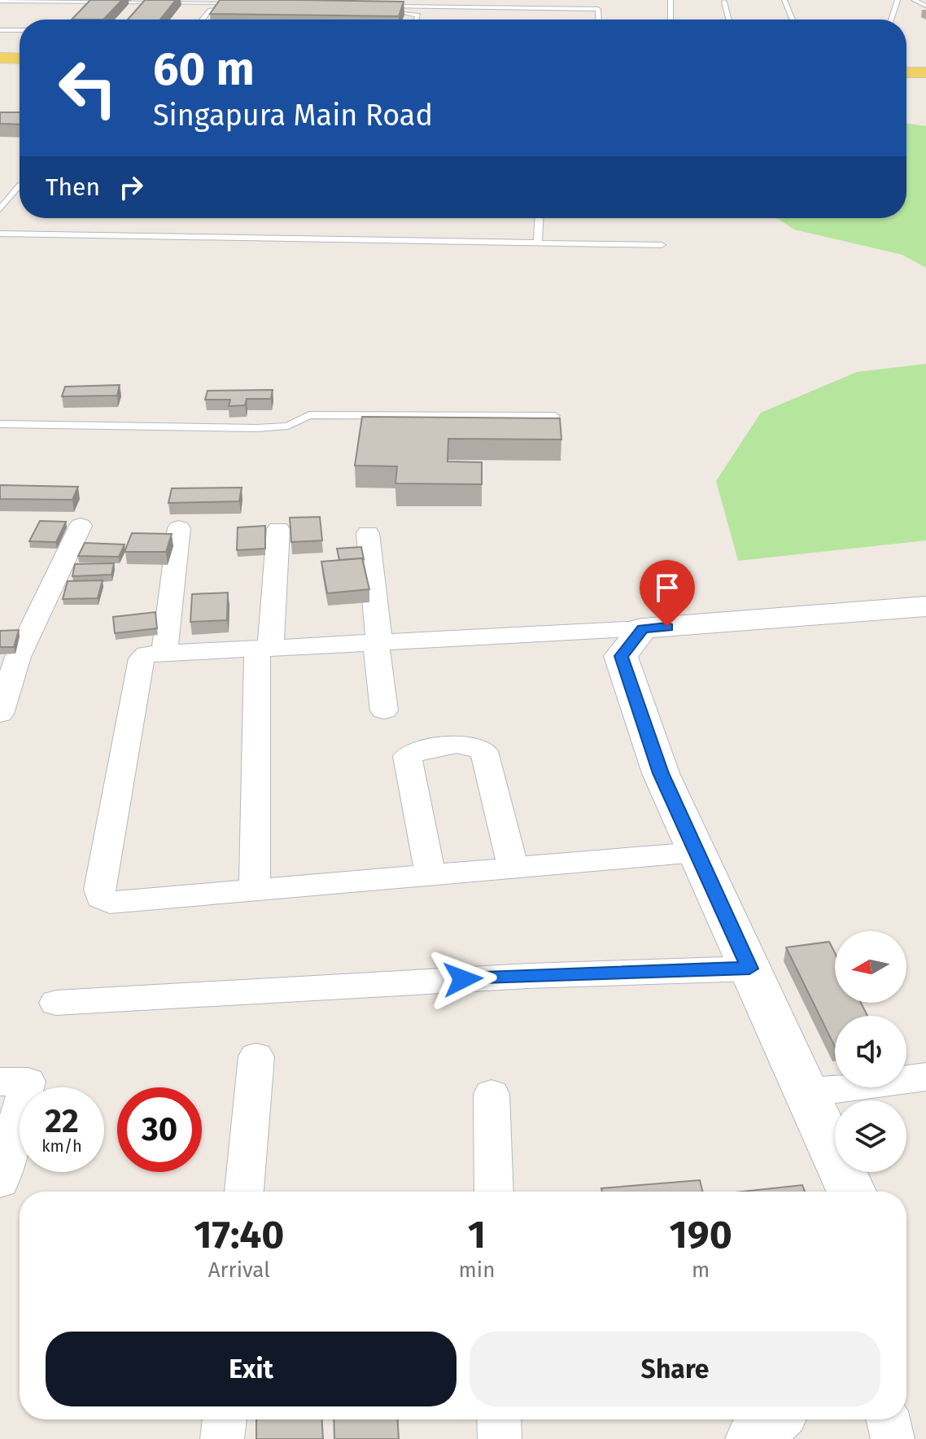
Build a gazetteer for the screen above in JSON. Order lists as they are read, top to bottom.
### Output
{
  "north": "left",
  "page": {
    "turn": ["60 m", "Singapura Main Road"],
    "then": "Then",
    "speed": "22 km/h",
    "limit": "30",
    "eta": [
      "17:40",
      "Arrival",
      "1",
      "min",
      "190",
      "m"
    ],
    "buttons": ["Exit", "Share"]
  }
}
